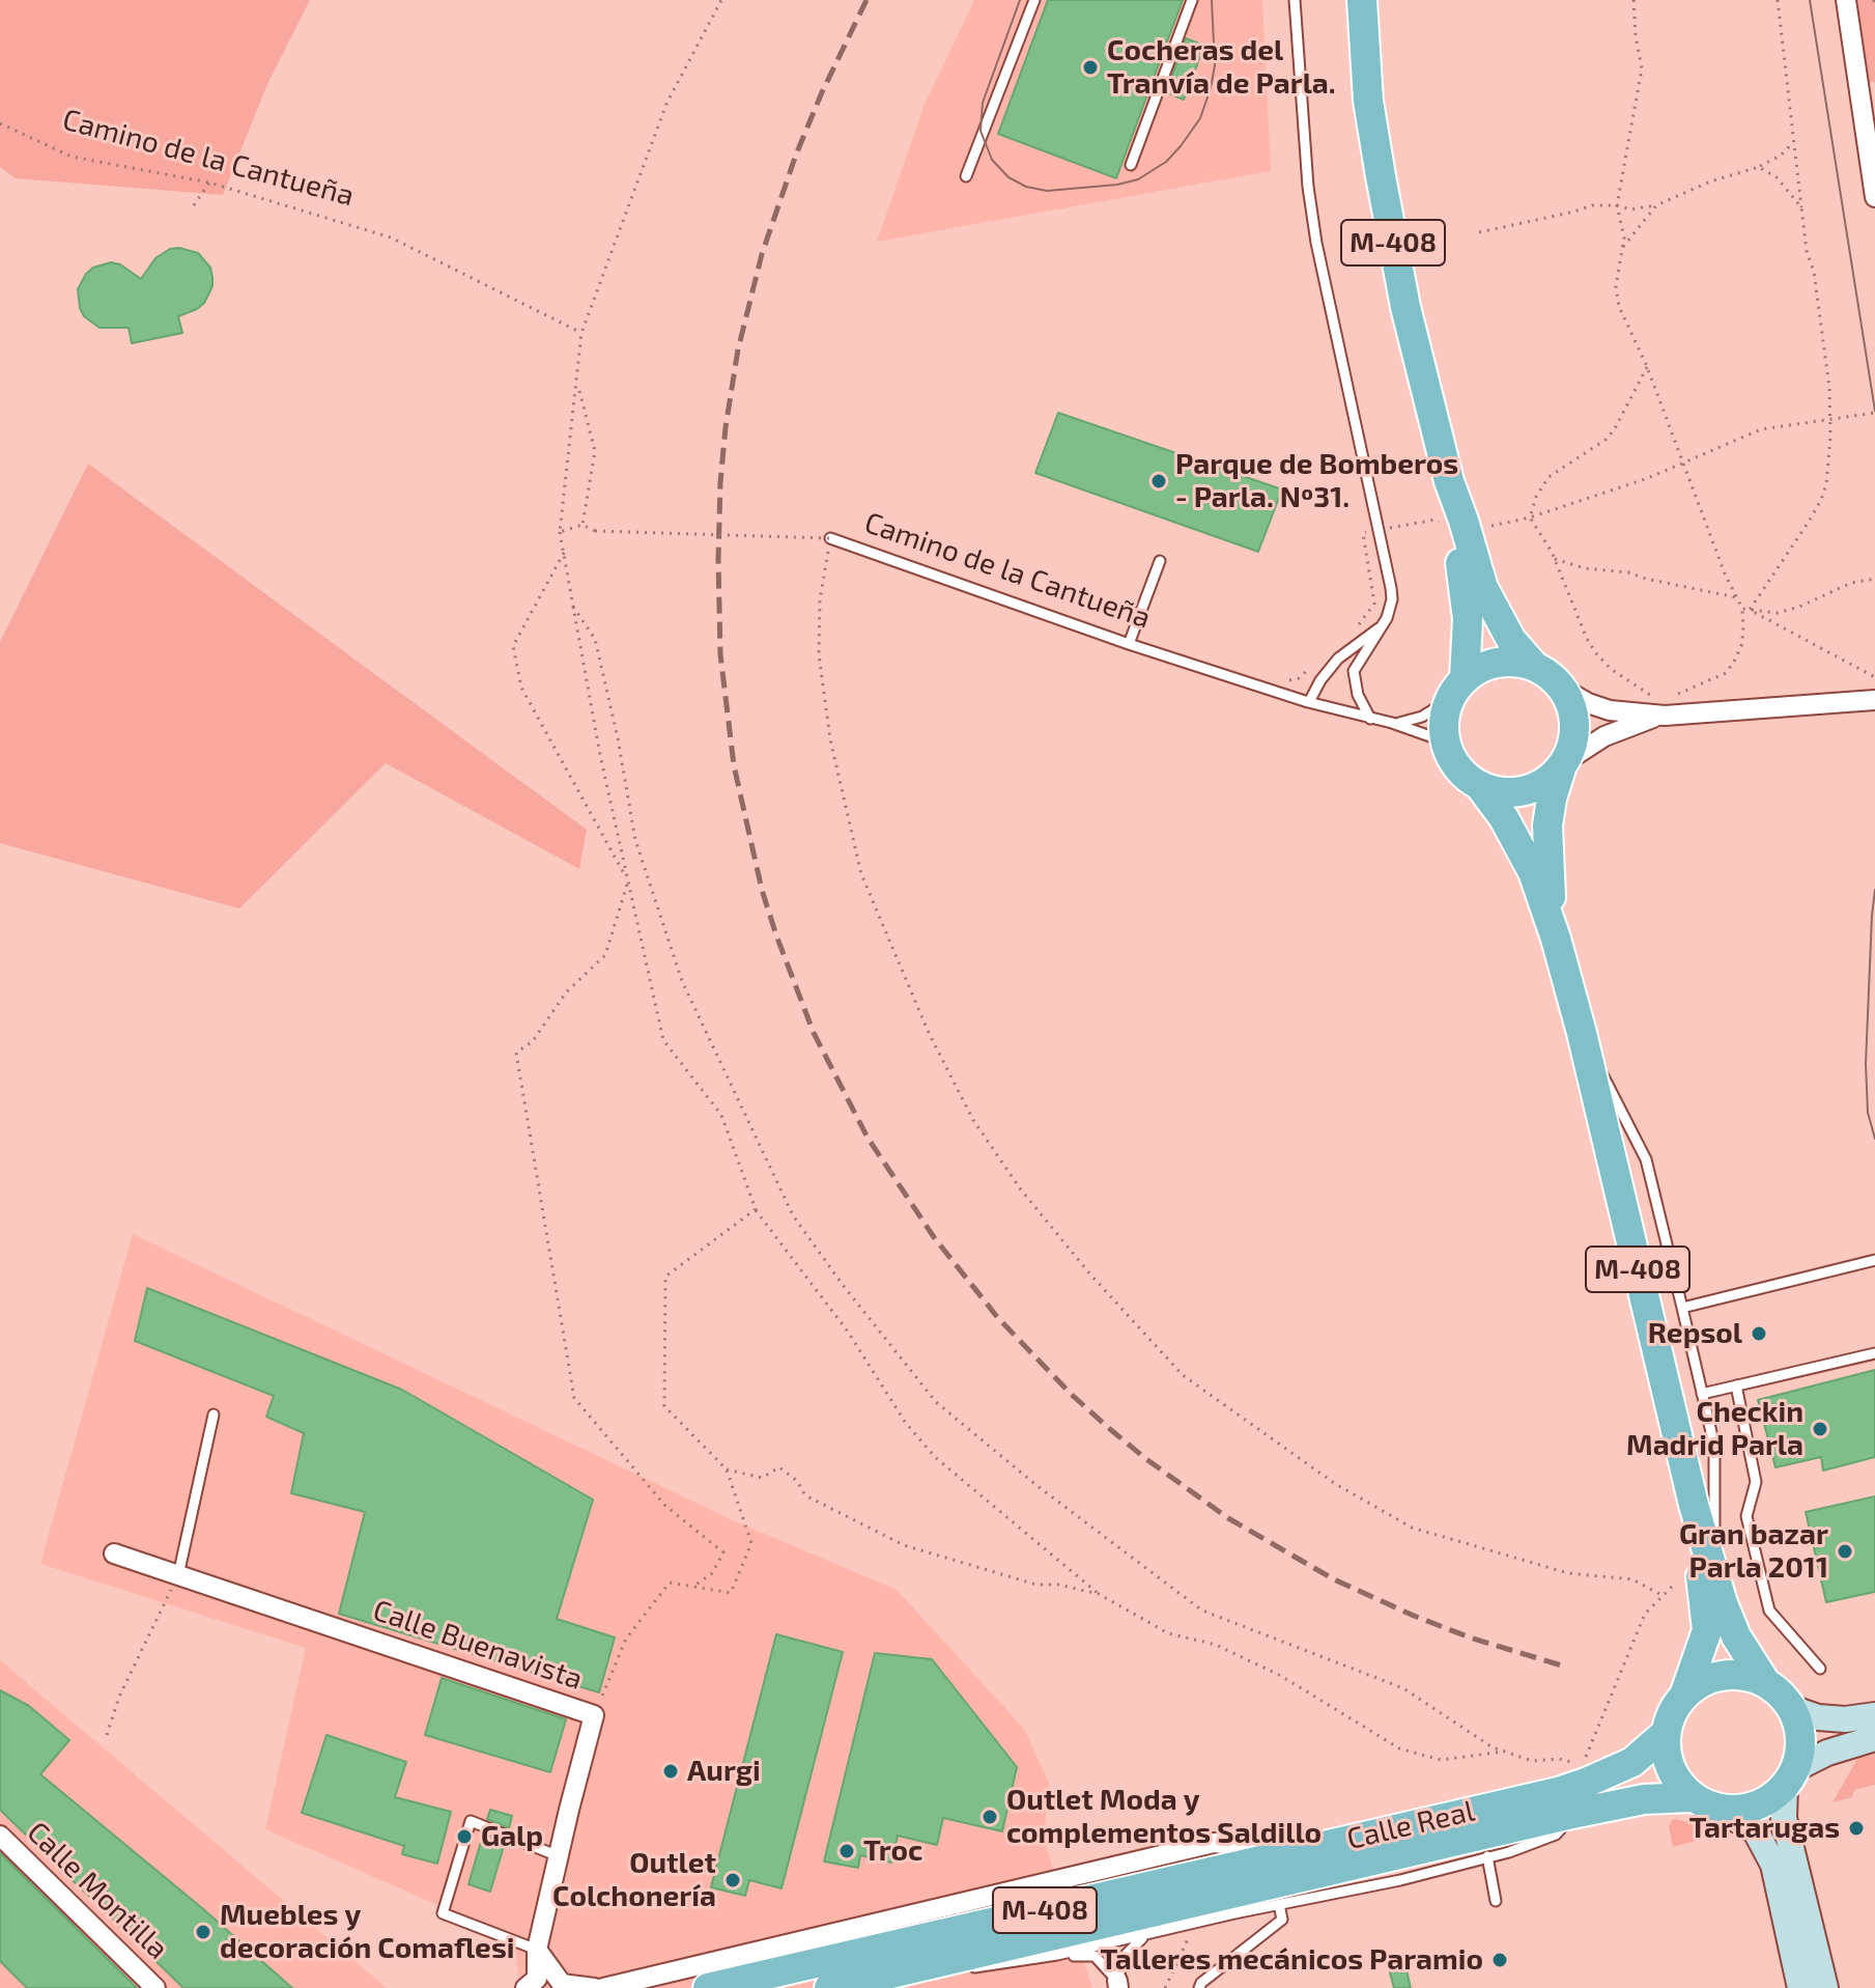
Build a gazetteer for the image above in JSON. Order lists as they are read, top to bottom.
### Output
{
  "streets": {
    "main road": ["M-408", "Calle Real"],
    "street": ["Calle Buenavista", "Calle Montilla"],
    "lane": ["Camino de la Cantueña"]
  },
  "crossings": [
    ["Camino de la Cantueña", "M-408"],
    ["M-408", "Calle Real"]
  ],
  "places": [
    "Cocheras del Tranvía de Parla.",
    "Parque de Bomberos - Parla. Nº31.",
    "Repsol",
    "Checkin Madrid Parla",
    "Gran bazar Parla 2011",
    "Aurgi",
    "Outlet Moda y complementos Saldillo",
    "Tartarugas",
    "Galp",
    "Troc",
    "Outlet Colchonería",
    "Muebles y decoración Comaflesi",
    "Talleres mecánicos Paramio"
  ]
}
